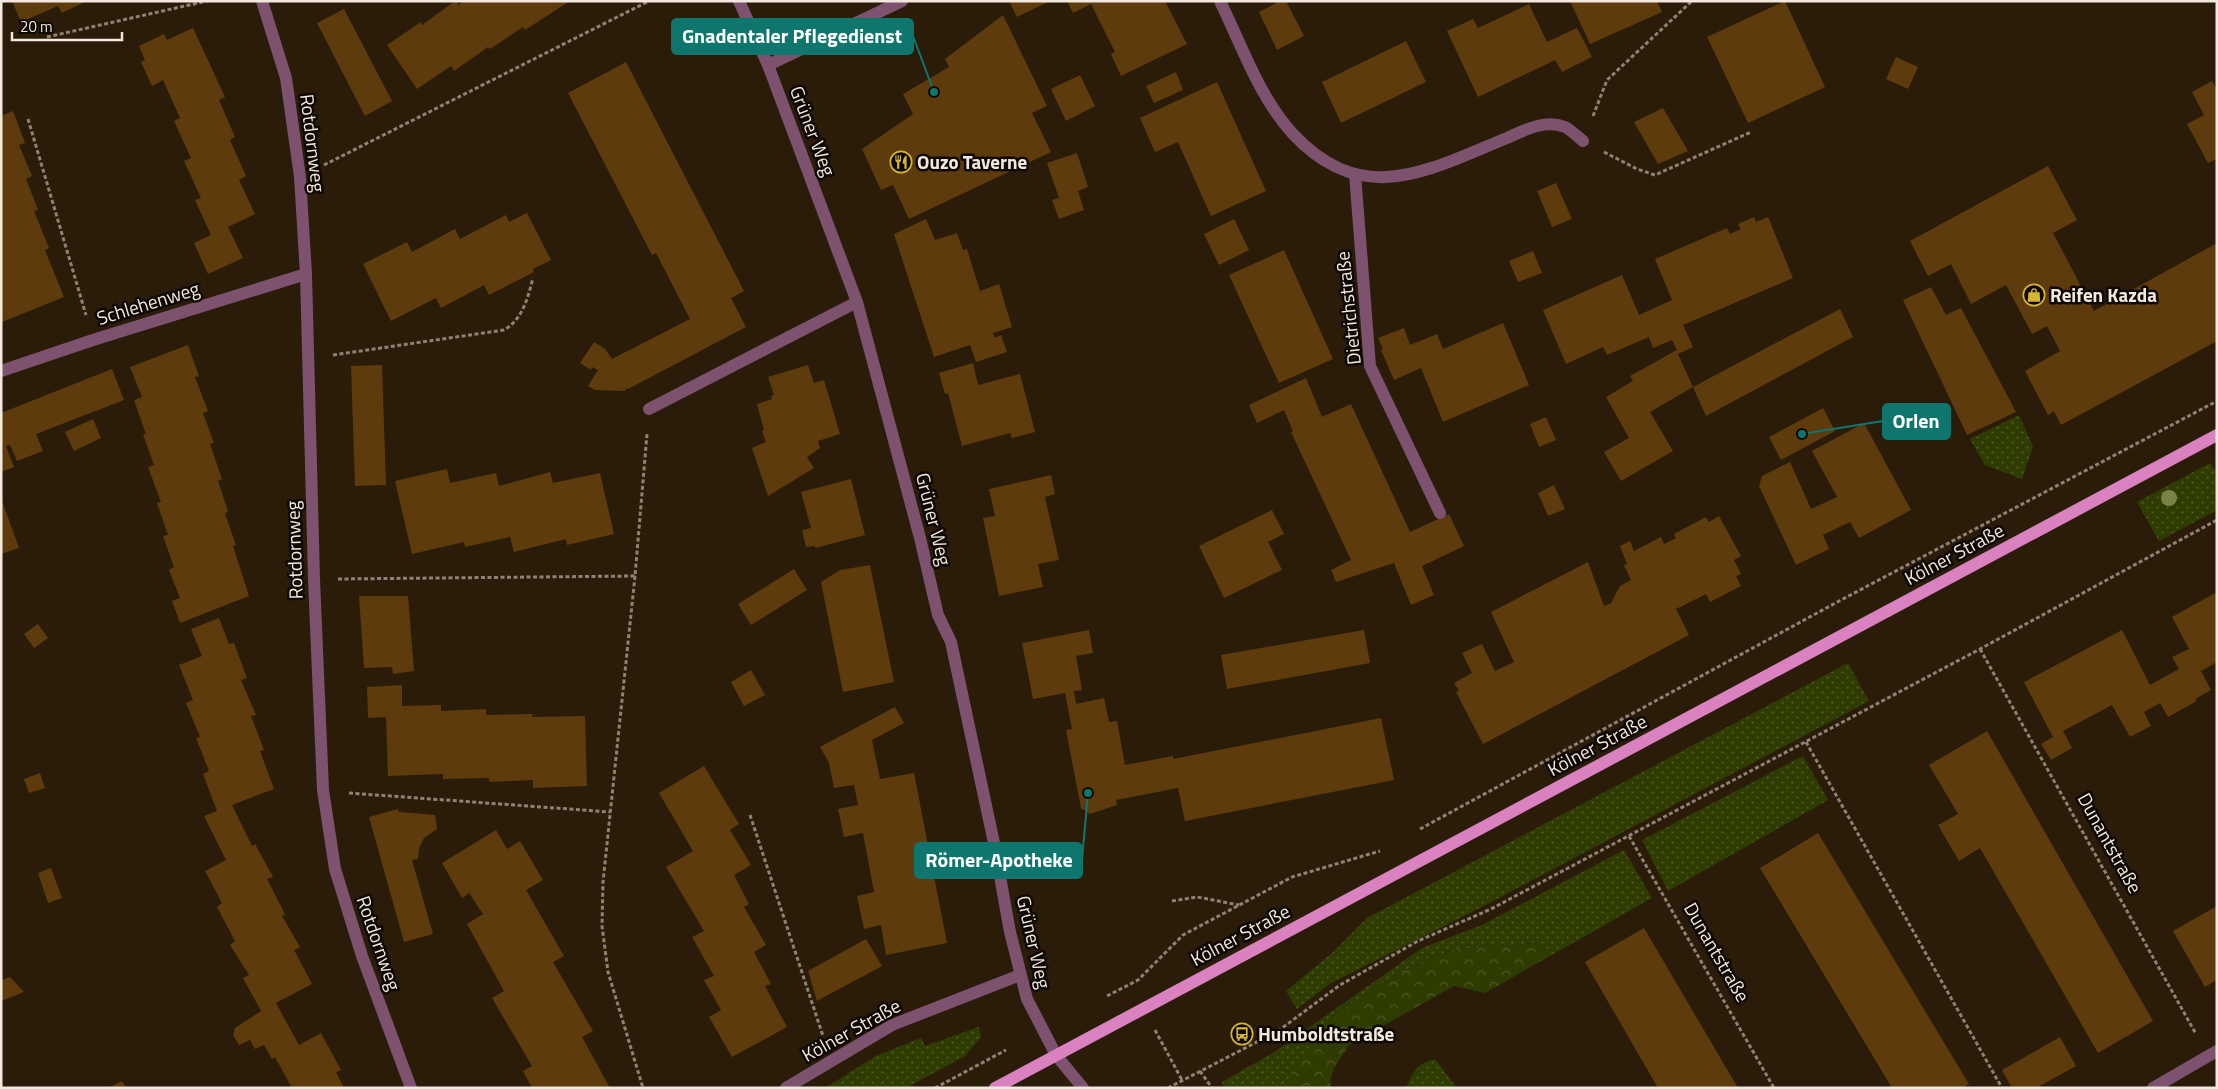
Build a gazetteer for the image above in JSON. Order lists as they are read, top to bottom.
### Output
{
  "streets": {
    "main road": ["Kölner Straße"],
    "street": [
      "Grüner Weg",
      "Rotdornweg",
      "Schlehenweg",
      "Dietrichstraße"
    ],
    "path": ["Dunantstraße"]
  },
  "crossings": [
    ["Grüner Weg", "Kölner Straße"],
    ["Rotdornweg", "Schlehenweg"]
  ],
  "places": {
    "other": ["Gnadentaler Pflegedienst", "Orlen", "Römer-Apotheke"],
    "restaurant": ["Ouzo Taverne"],
    "shop": ["Reifen Kazda"],
    "bus stop": ["Humboldtstraße"]
  },
  "scale_bar": "20 m"
}
